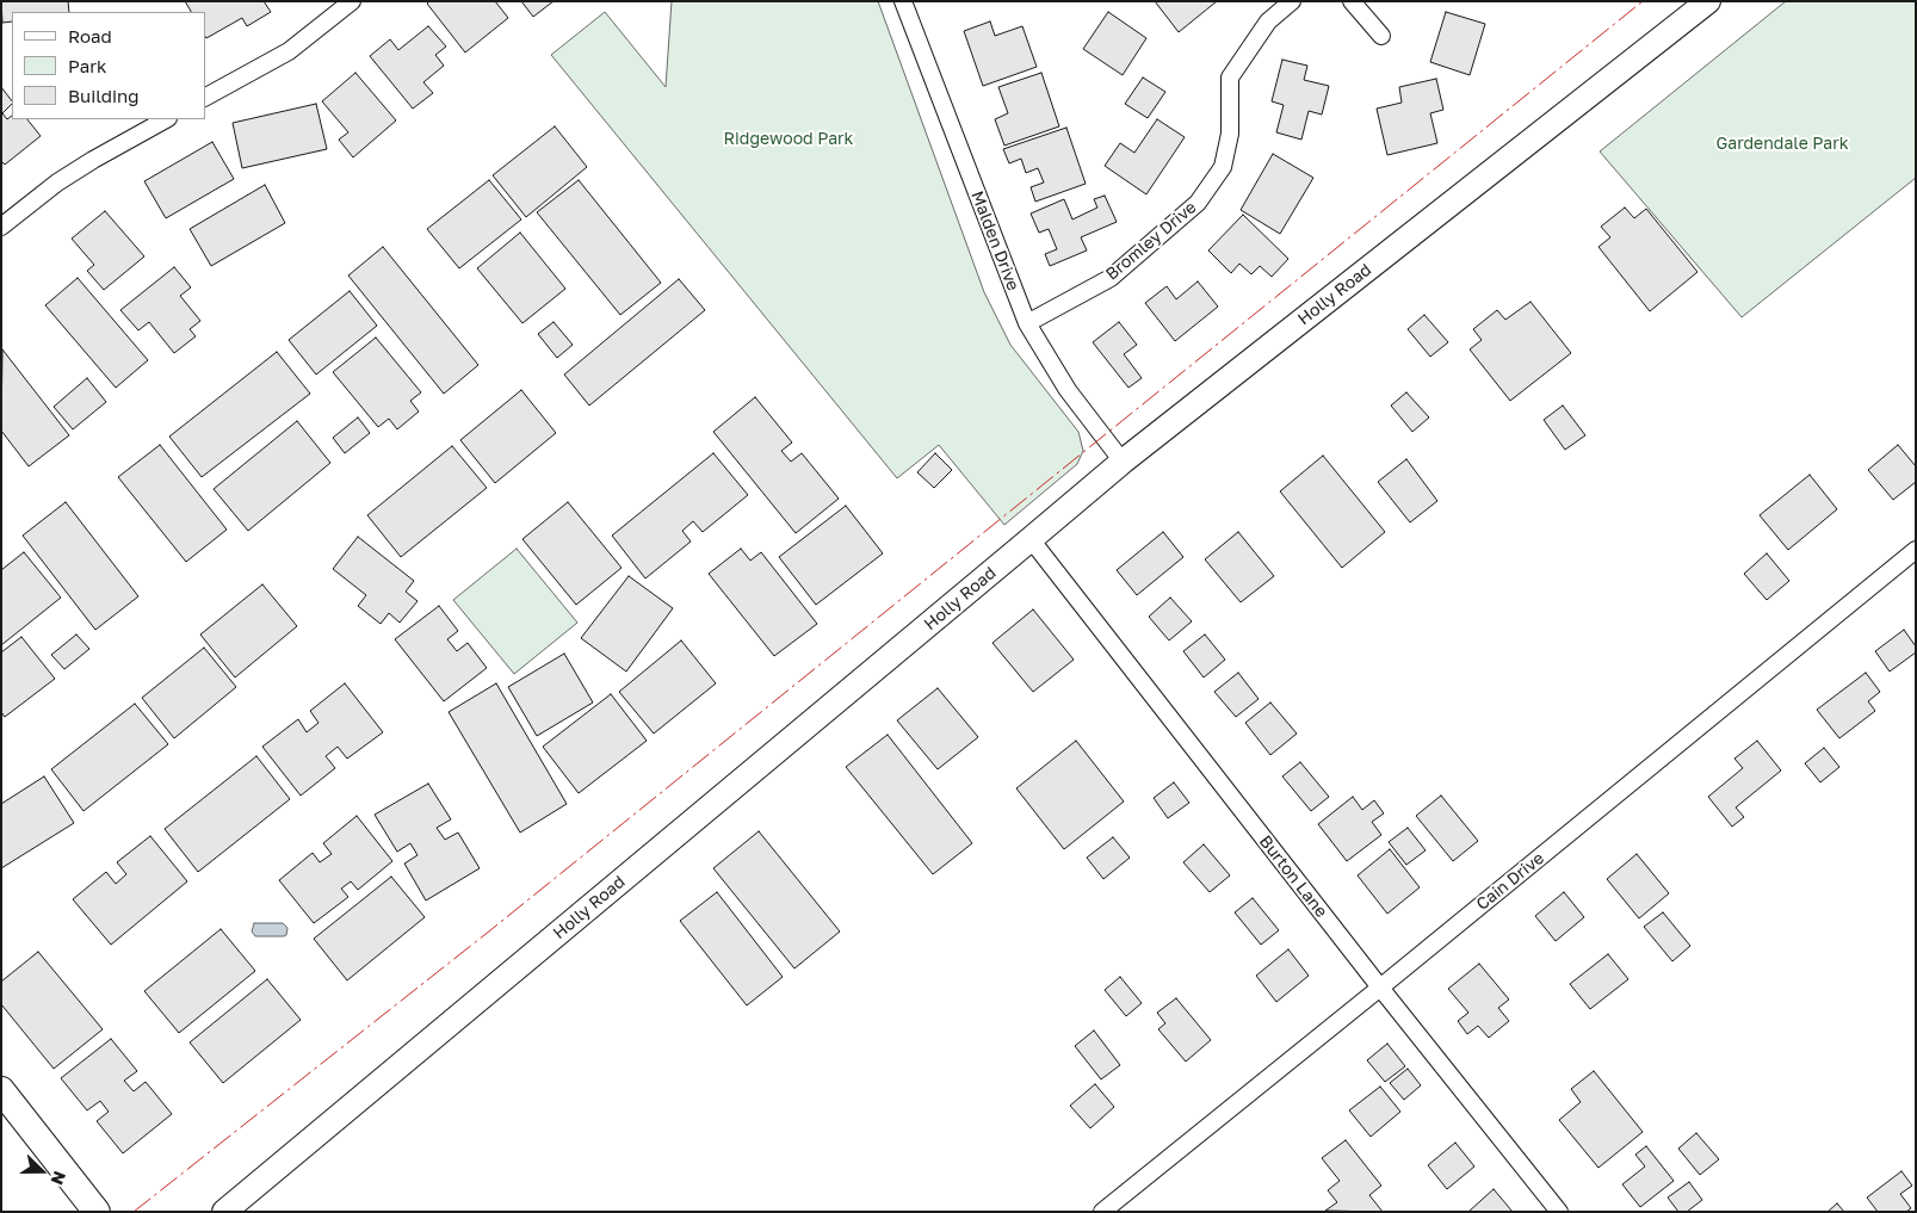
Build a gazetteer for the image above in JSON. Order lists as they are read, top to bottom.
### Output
{
  "streets": {
    "main road": ["Holly Road"],
    "street": [
      "Malden Drive",
      "Bromley Drive",
      "Burton Lane",
      "Cain Drive"
    ]
  },
  "crossings": [
    ["Malden Drive", "Bromley Drive"],
    ["Malden Drive", "Holly Road"],
    ["Holly Road", "Burton Lane"],
    ["Burton Lane", "Cain Drive"]
  ],
  "parks": ["Ridgewood Park", "Gardendale Park"],
  "legend": ["Road", "Park", "Building"],
  "north": "right"
}
